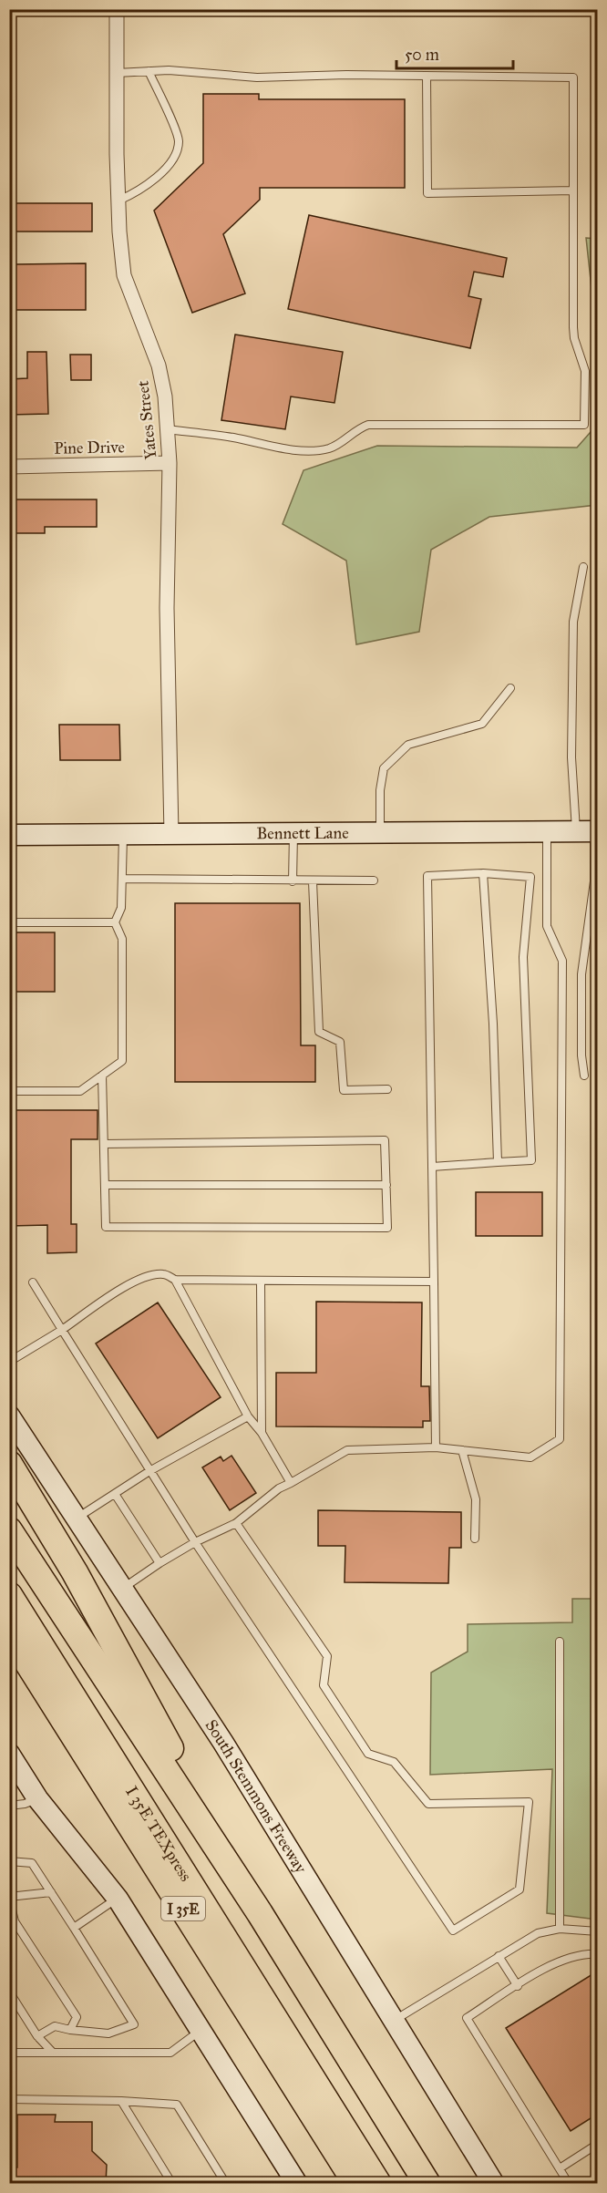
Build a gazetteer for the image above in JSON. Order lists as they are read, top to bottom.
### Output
{
  "streets": {
    "highway": ["I 35E TEXpress", "I 35E"],
    "main road": ["Bennett Lane", "South Stemmons Freeway"],
    "street": ["Yates Street", "Pine Drive"]
  },
  "crossings": [
    ["Yates Street", "Pine Drive"],
    ["Yates Street", "Bennett Lane"]
  ],
  "scale_bar": "50 m"
}
